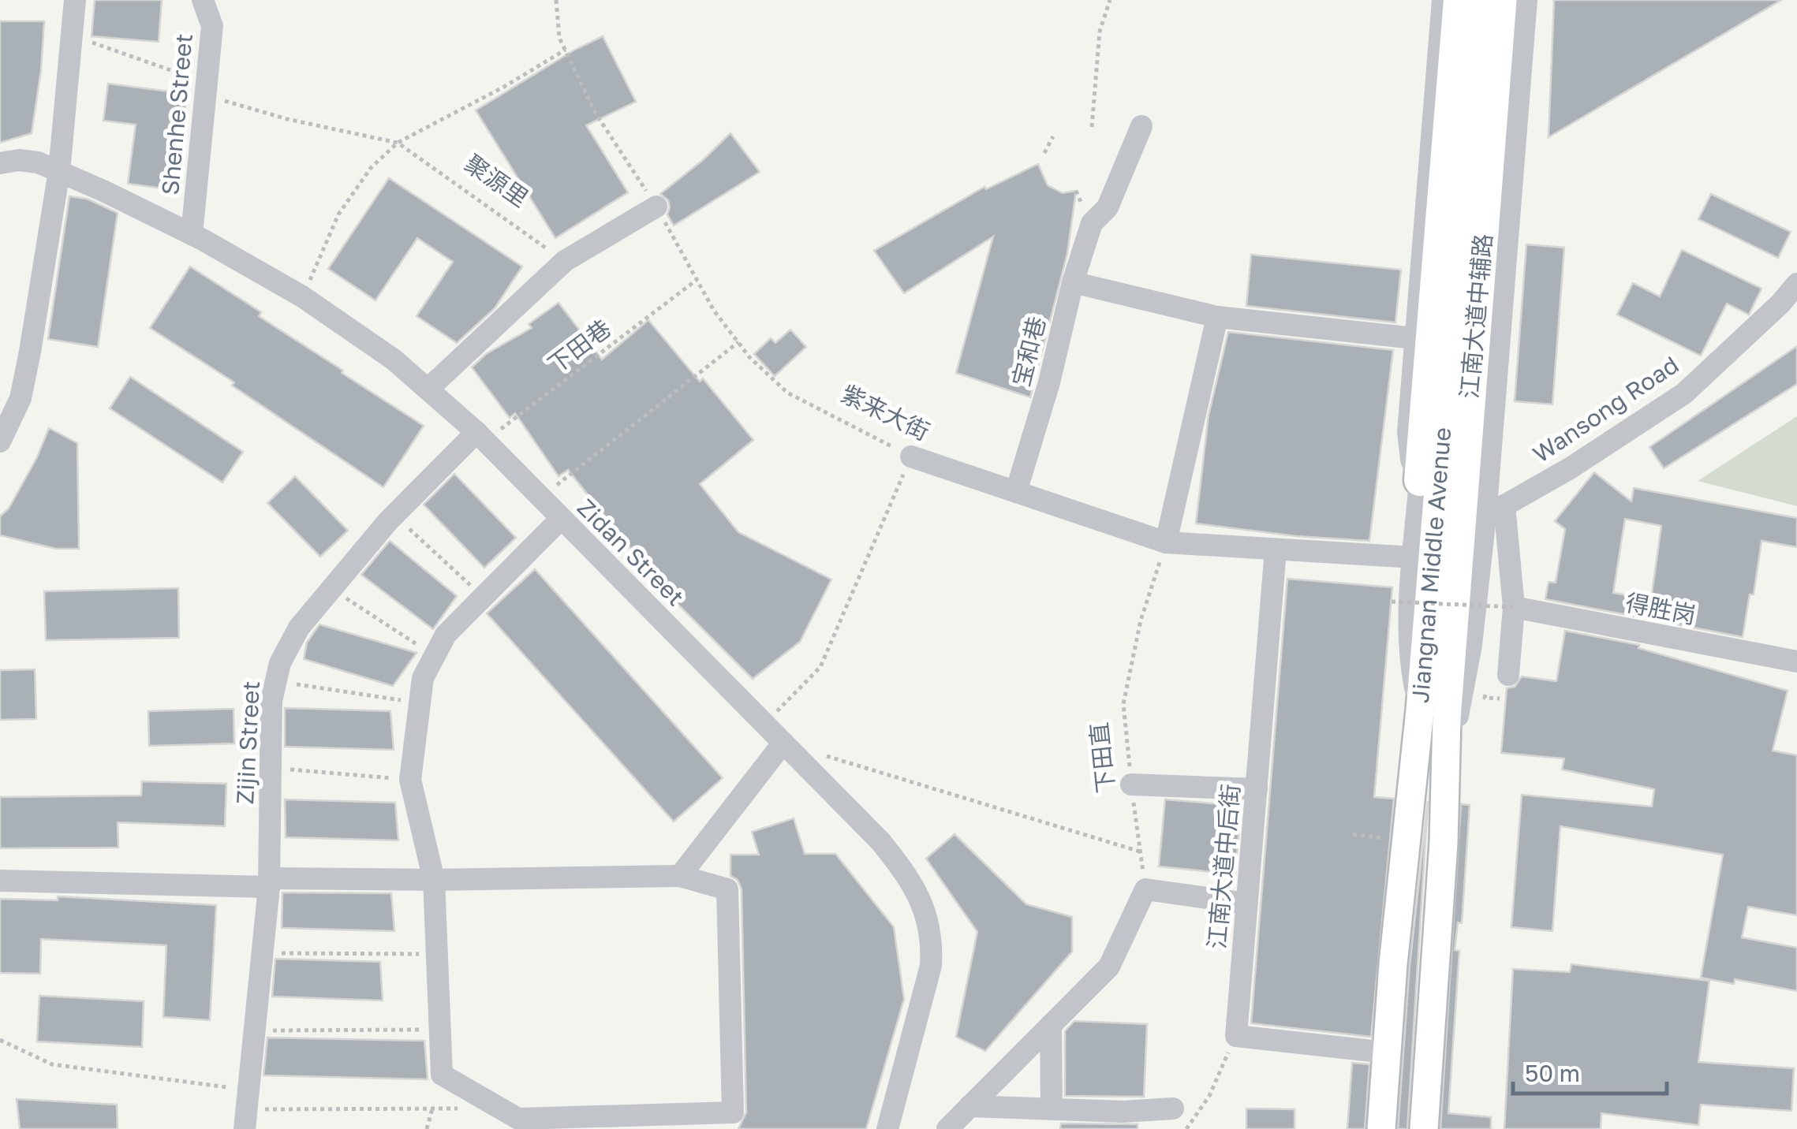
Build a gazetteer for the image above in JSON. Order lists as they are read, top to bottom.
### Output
{
  "streets": {
    "main road": ["Jiangnan Middle Avenue"],
    "street": [
      "Shenhe Street",
      "宝和巷",
      "Wansong Road",
      "紫来大街",
      "Zidan Street",
      "得胜岗",
      "Zijin Street",
      "江南大道中后街"
    ],
    "path": ["聚源里", "下田巷", "下田直"]
  },
  "crossings": [
    ["Shenhe Street", "聚源里"],
    ["Shenhe Street", "Zidan Street"],
    ["下田巷", "紫来大街"],
    ["下田巷", "Zidan Street"],
    ["下田巷", "Zijin Street"],
    ["宝和巷", "紫来大街"],
    ["Wansong Road", "Jiangnan Middle Avenue"],
    ["紫来大街", "下田直"],
    ["紫来大街", "江南大道中后街"],
    ["Zidan Street", "Zijin Street"]
  ],
  "scale_bar": "50 m"
}
